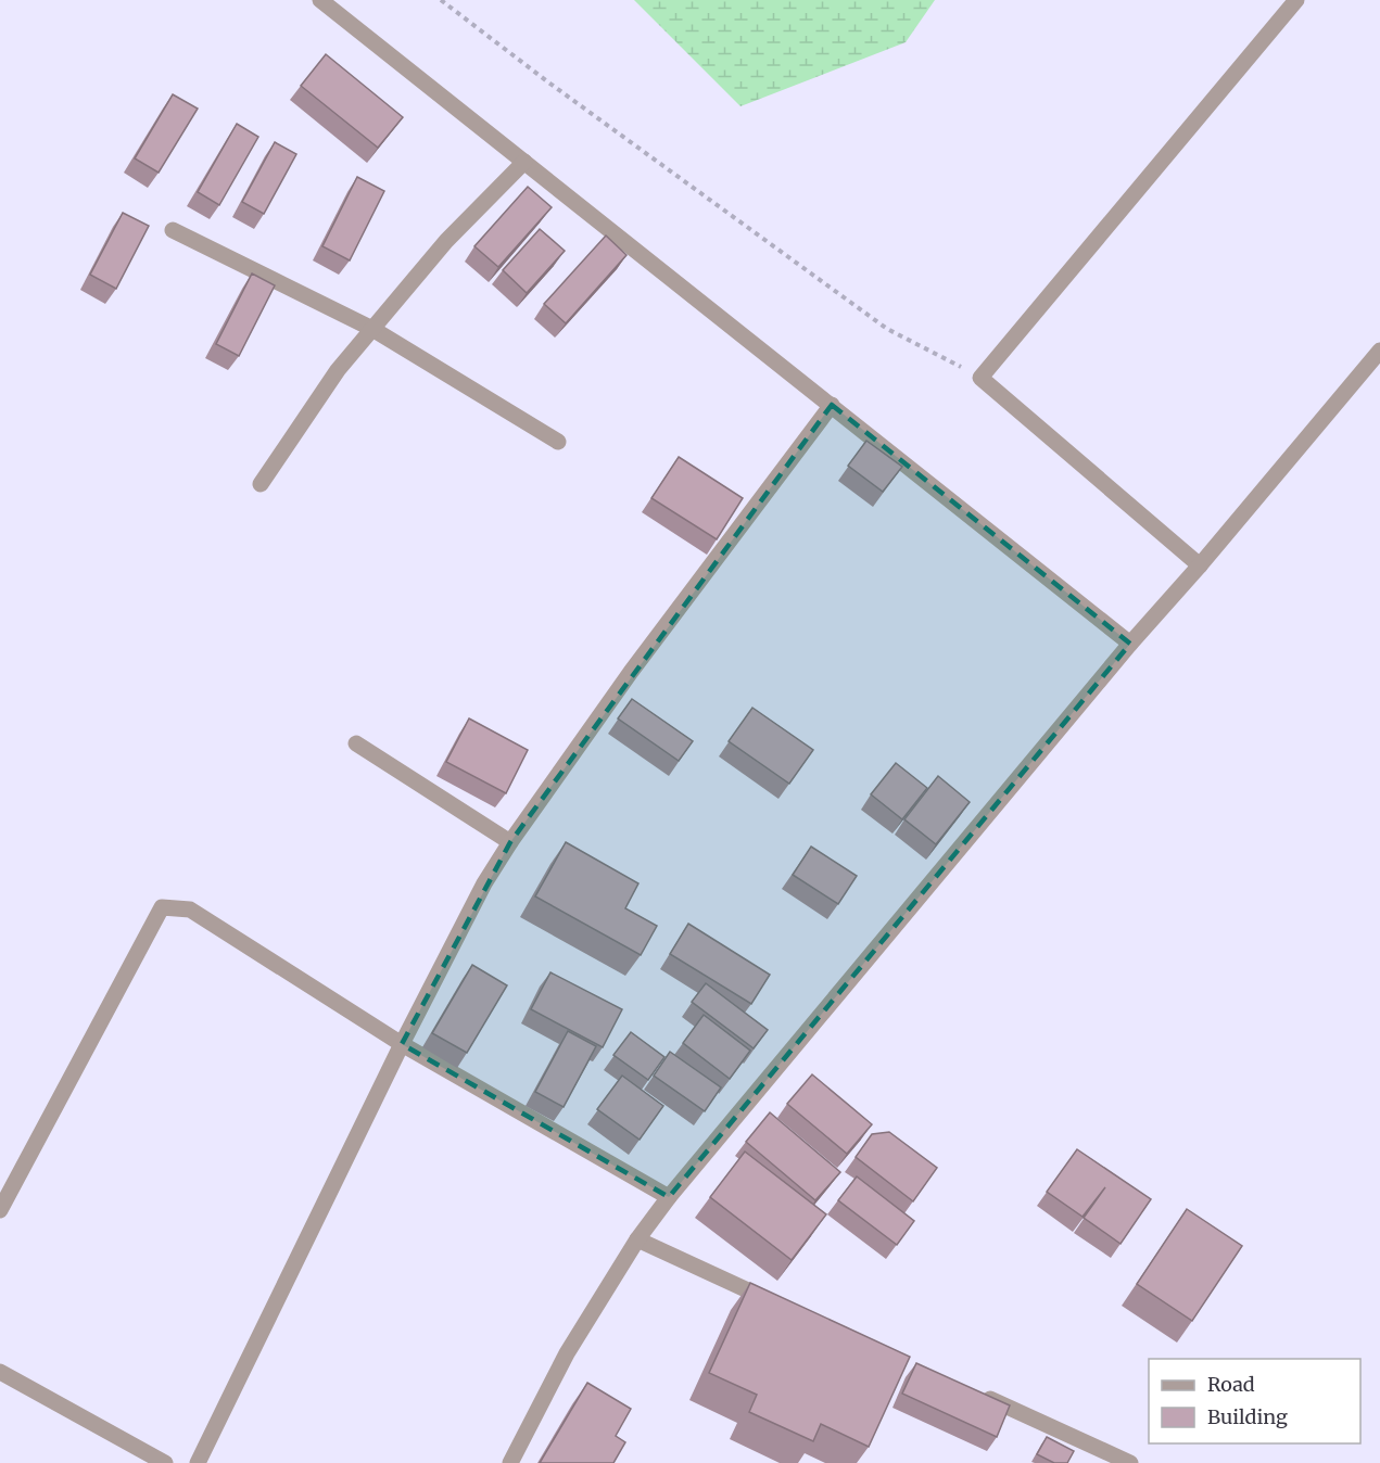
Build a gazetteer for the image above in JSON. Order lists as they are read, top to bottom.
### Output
{
  "legend": ["Road", "Building"]
}
